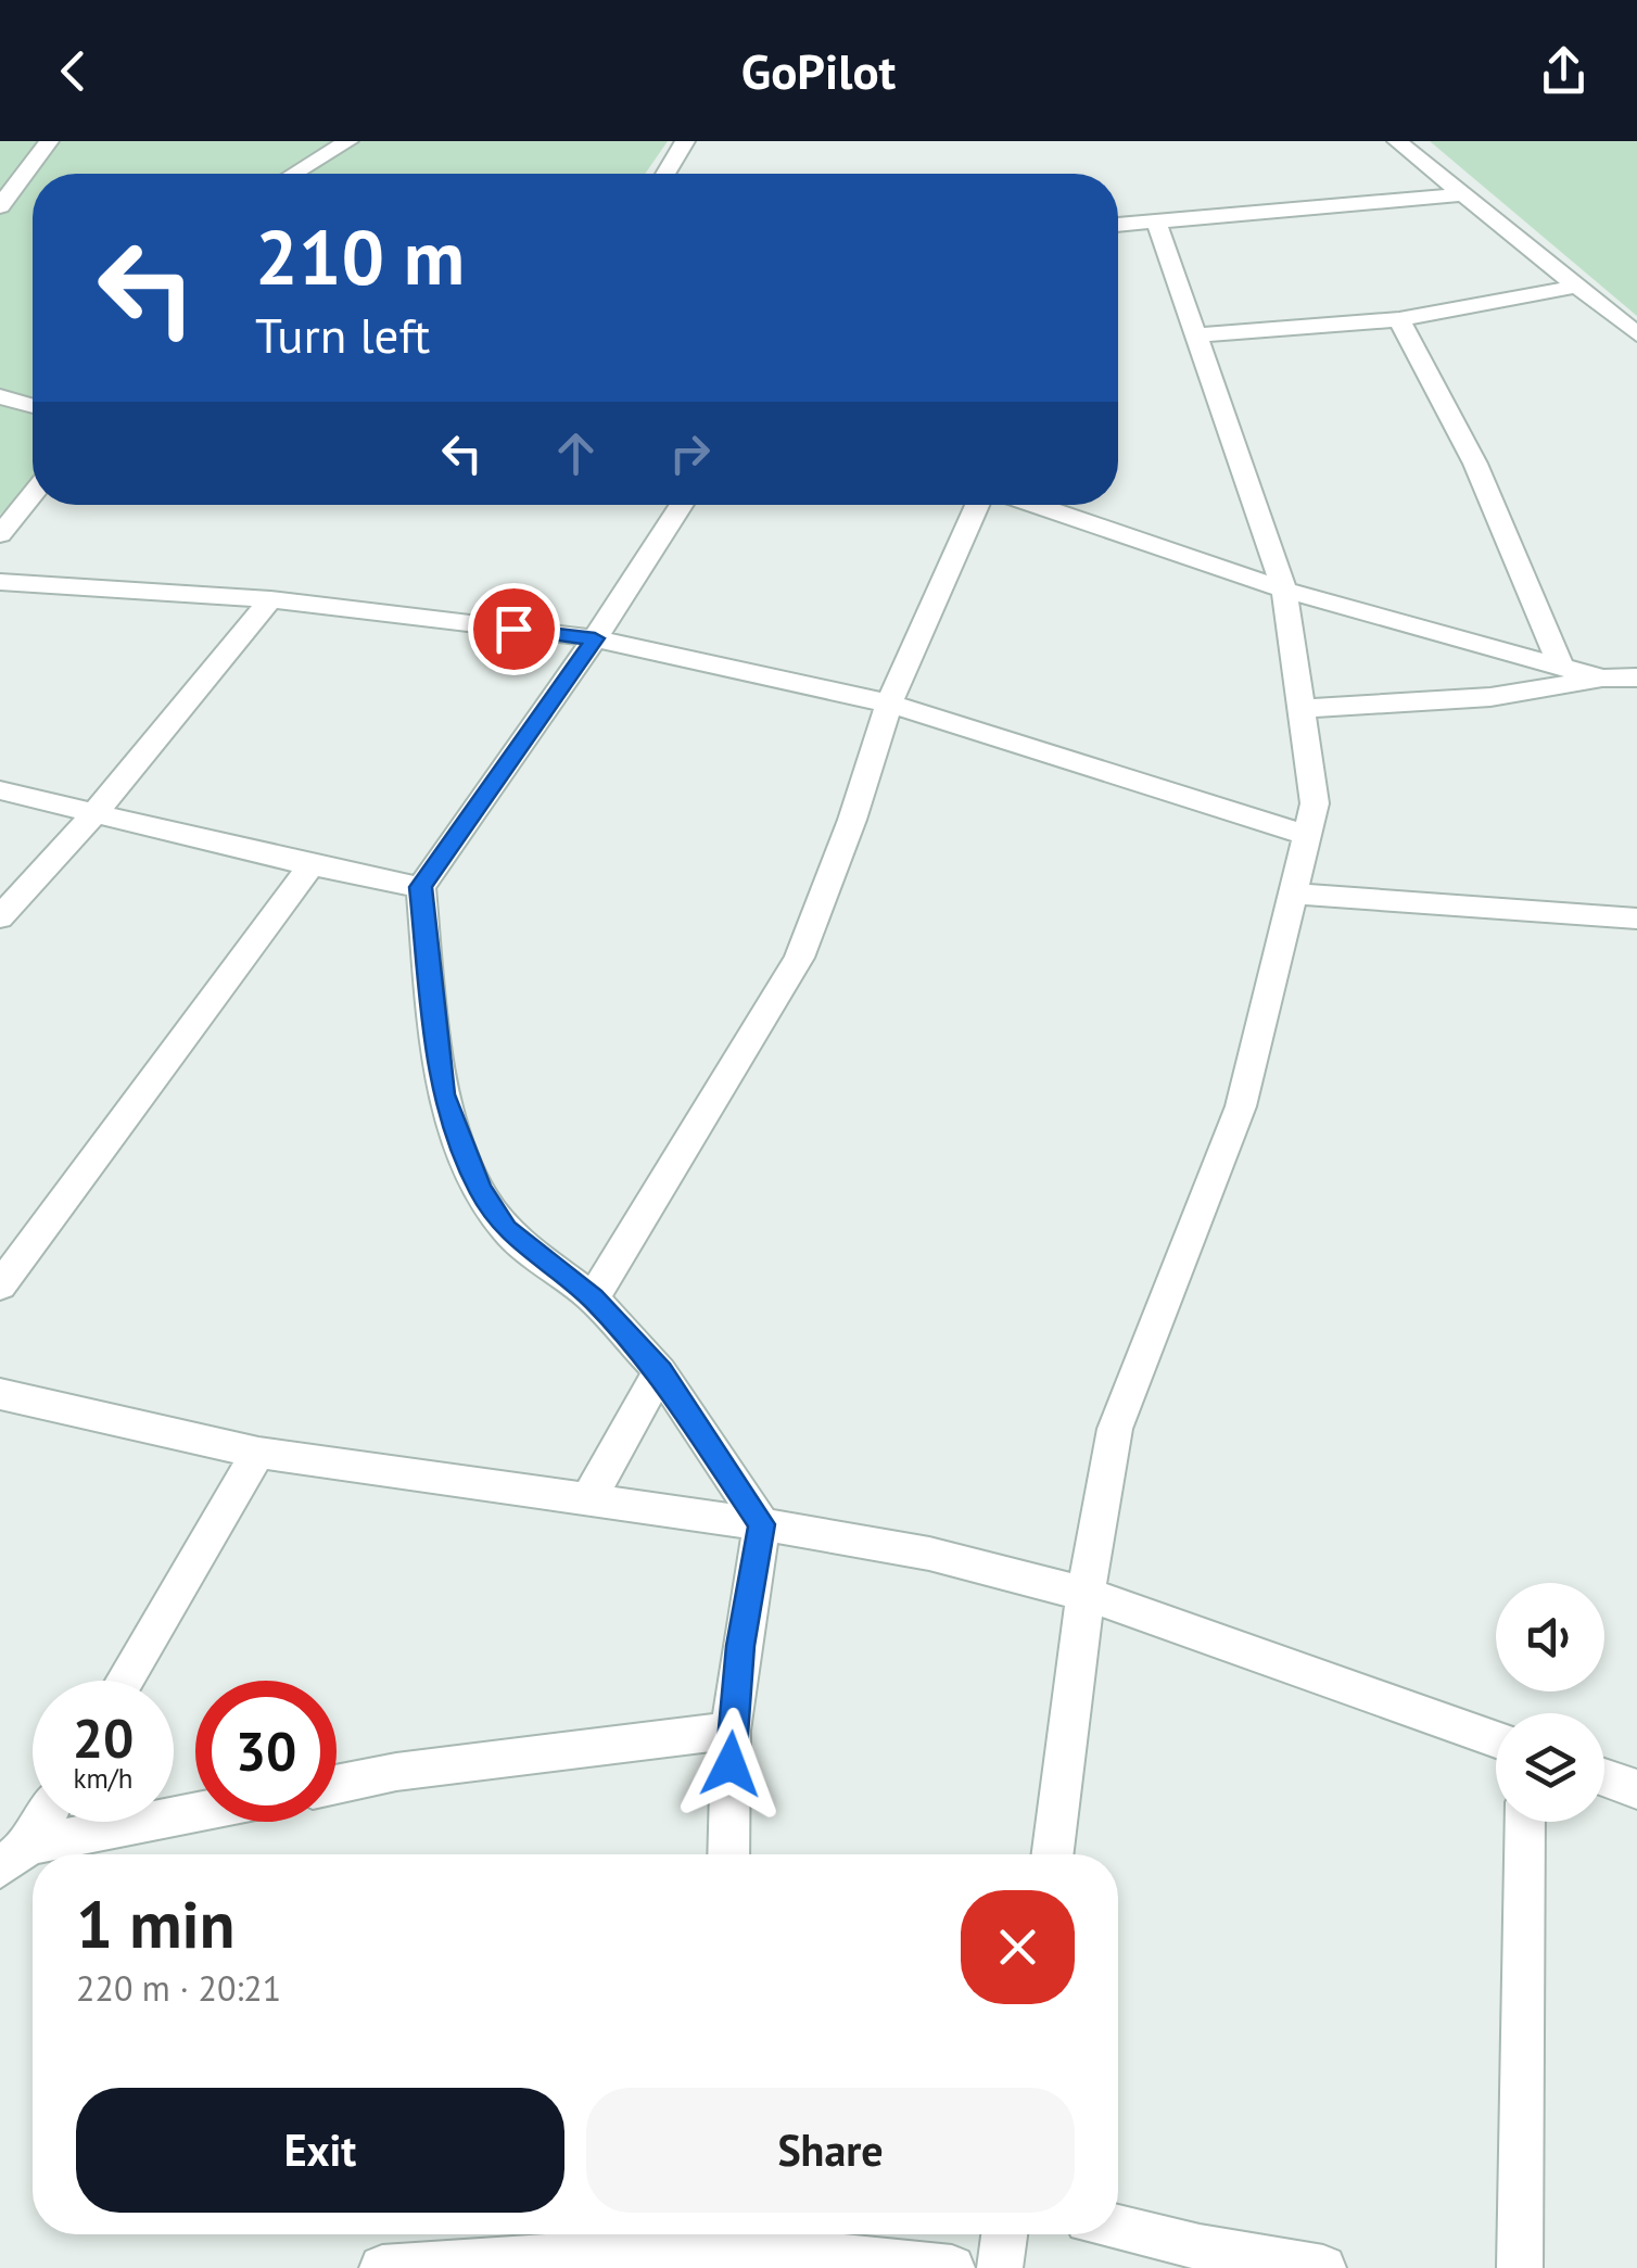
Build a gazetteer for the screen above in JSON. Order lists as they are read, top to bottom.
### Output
{
  "page": {
    "header": "GoPilot",
    "turn": ["210 m", "Turn left"],
    "speed": "20 km/h",
    "limit": "30",
    "heading": ["1 min", "220 m · 20:21"],
    "buttons": ["Exit", "Share"]
  }
}
